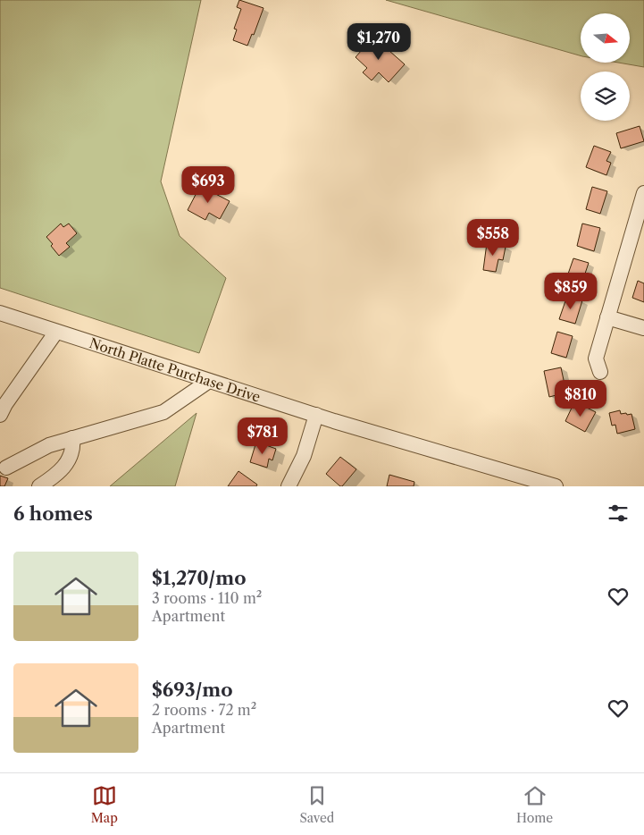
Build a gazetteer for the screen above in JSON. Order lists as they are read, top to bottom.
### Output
{
  "streets": {
    "street": ["North Platte Purchase Drive"]
  },
  "north": "right",
  "page": {
    "price": [
      "$1,270",
      "$693",
      "$558",
      "$859",
      "$810",
      "$781"
    ],
    "heading": "6 homes",
    "list": [
      {
        "name": "$1,270/mo",
        "note": "3 rooms · 110 m² · Apartment"
      },
      {
        "name": "$693/mo",
        "note": "2 rooms · 72 m² · Apartment"
      }
    ],
    "tabs": ["Map", "Saved", "Home"]
  }
}
